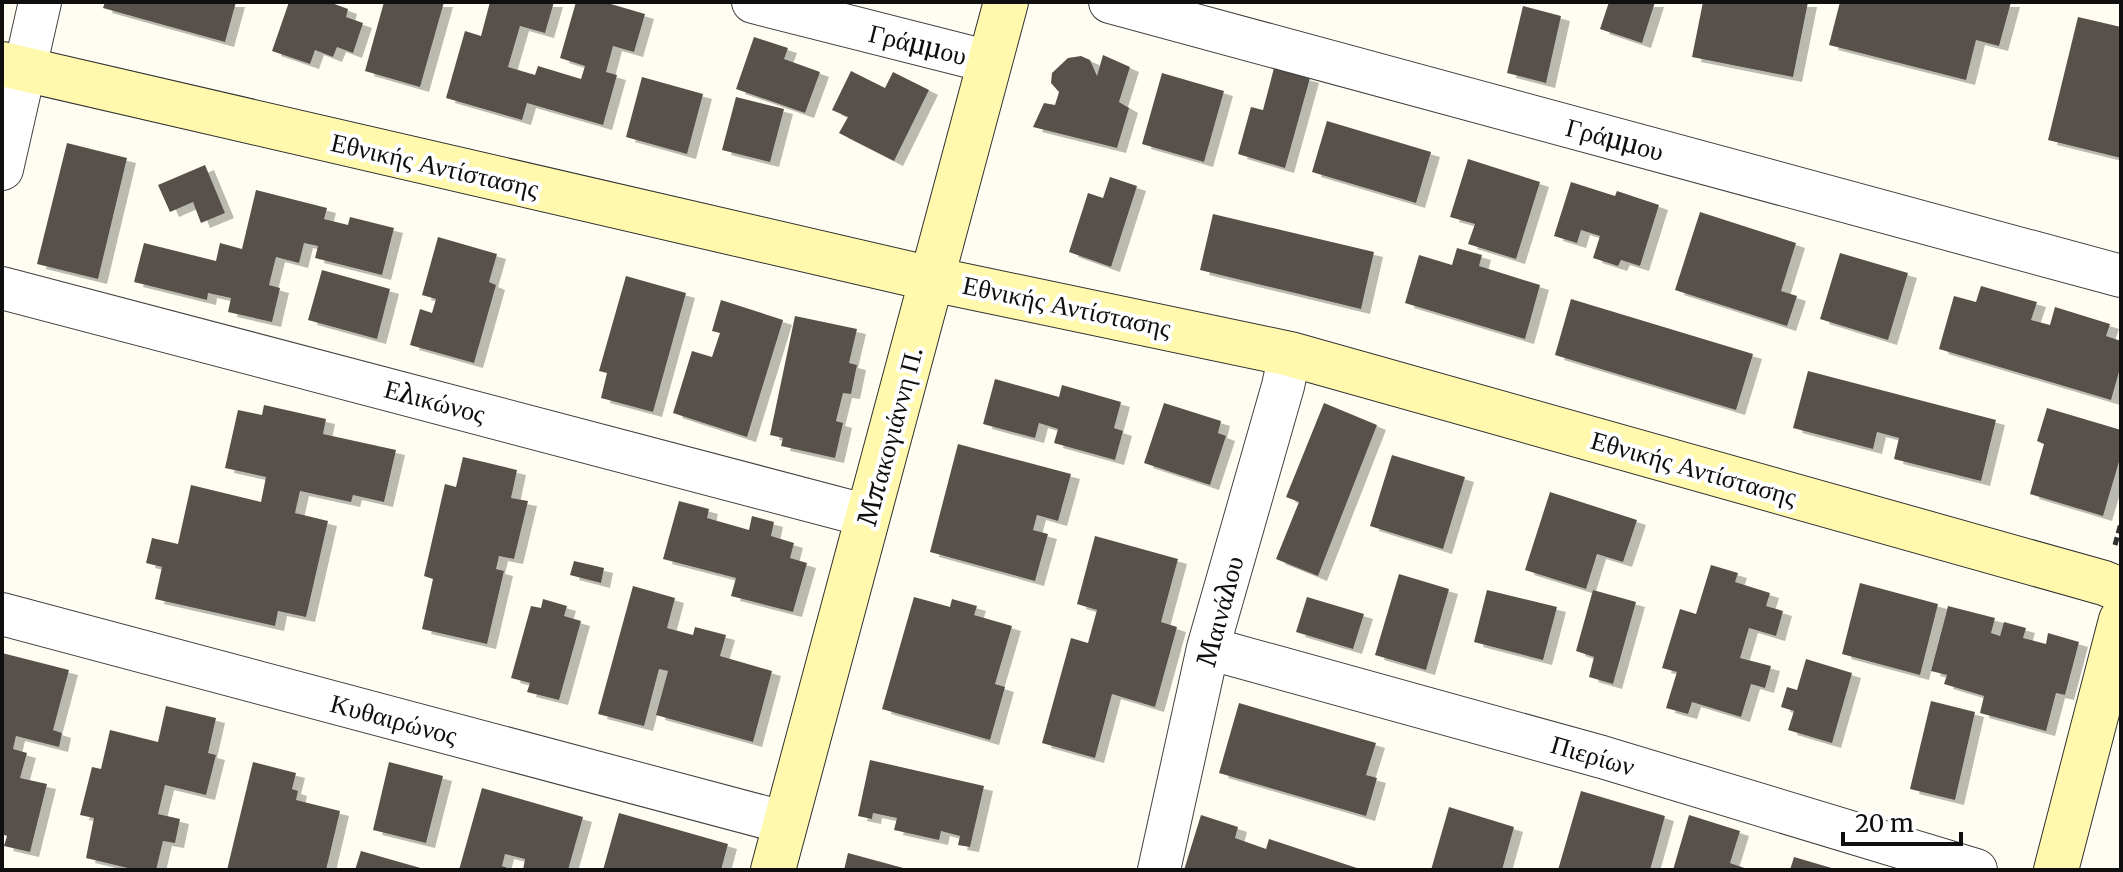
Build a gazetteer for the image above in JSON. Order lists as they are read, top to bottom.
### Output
{
  "streets": {
    "street": [
      "Γράμμου",
      "Εθνικής Αντίστασης",
      "Ελικώνος",
      "Μπακογιάννη Π.",
      "Μαινάλου",
      "Κυθαιρώνος",
      "Πιερίων"
    ]
  },
  "crossings": [
    ["Γράμμου", "Μπακογιάννη Π."],
    ["Εθνικής Αντίστασης", "Μπακογιάννη Π."],
    ["Εθνικής Αντίστασης", "Μαινάλου"],
    ["Ελικώνος", "Μπακογιάννη Π."],
    ["Μπακογιάννη Π.", "Κυθαιρώνος"],
    ["Μαινάλου", "Πιερίων"]
  ],
  "scale_bar": "20 m"
}
